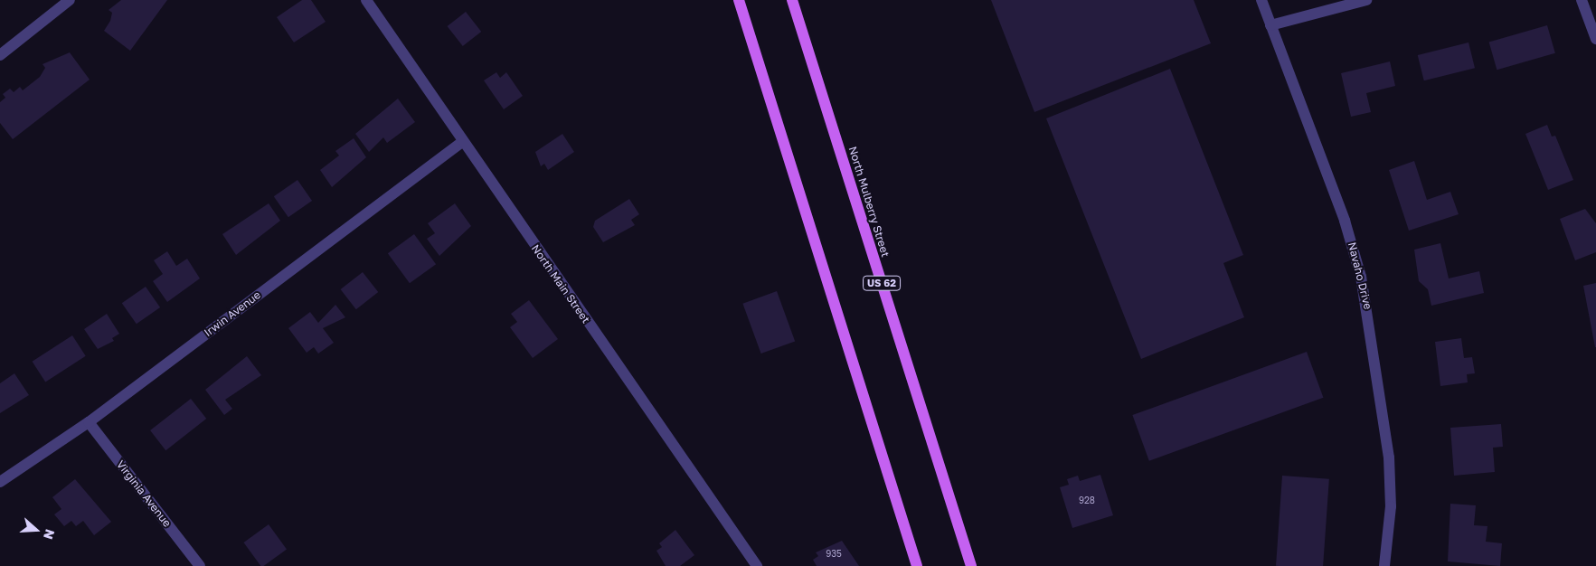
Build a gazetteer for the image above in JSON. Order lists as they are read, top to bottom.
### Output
{
  "streets": {
    "main road": ["North Mulberry Street", "US 62"],
    "street": [
      "Navaho Drive",
      "North Main Street",
      "Irwin Avenue",
      "Virginia Avenue"
    ]
  },
  "crossings": [
    ["North Main Street", "Irwin Avenue"],
    ["Irwin Avenue", "Virginia Avenue"]
  ],
  "house_numbers": ["928", "935"],
  "north": "right"
}
